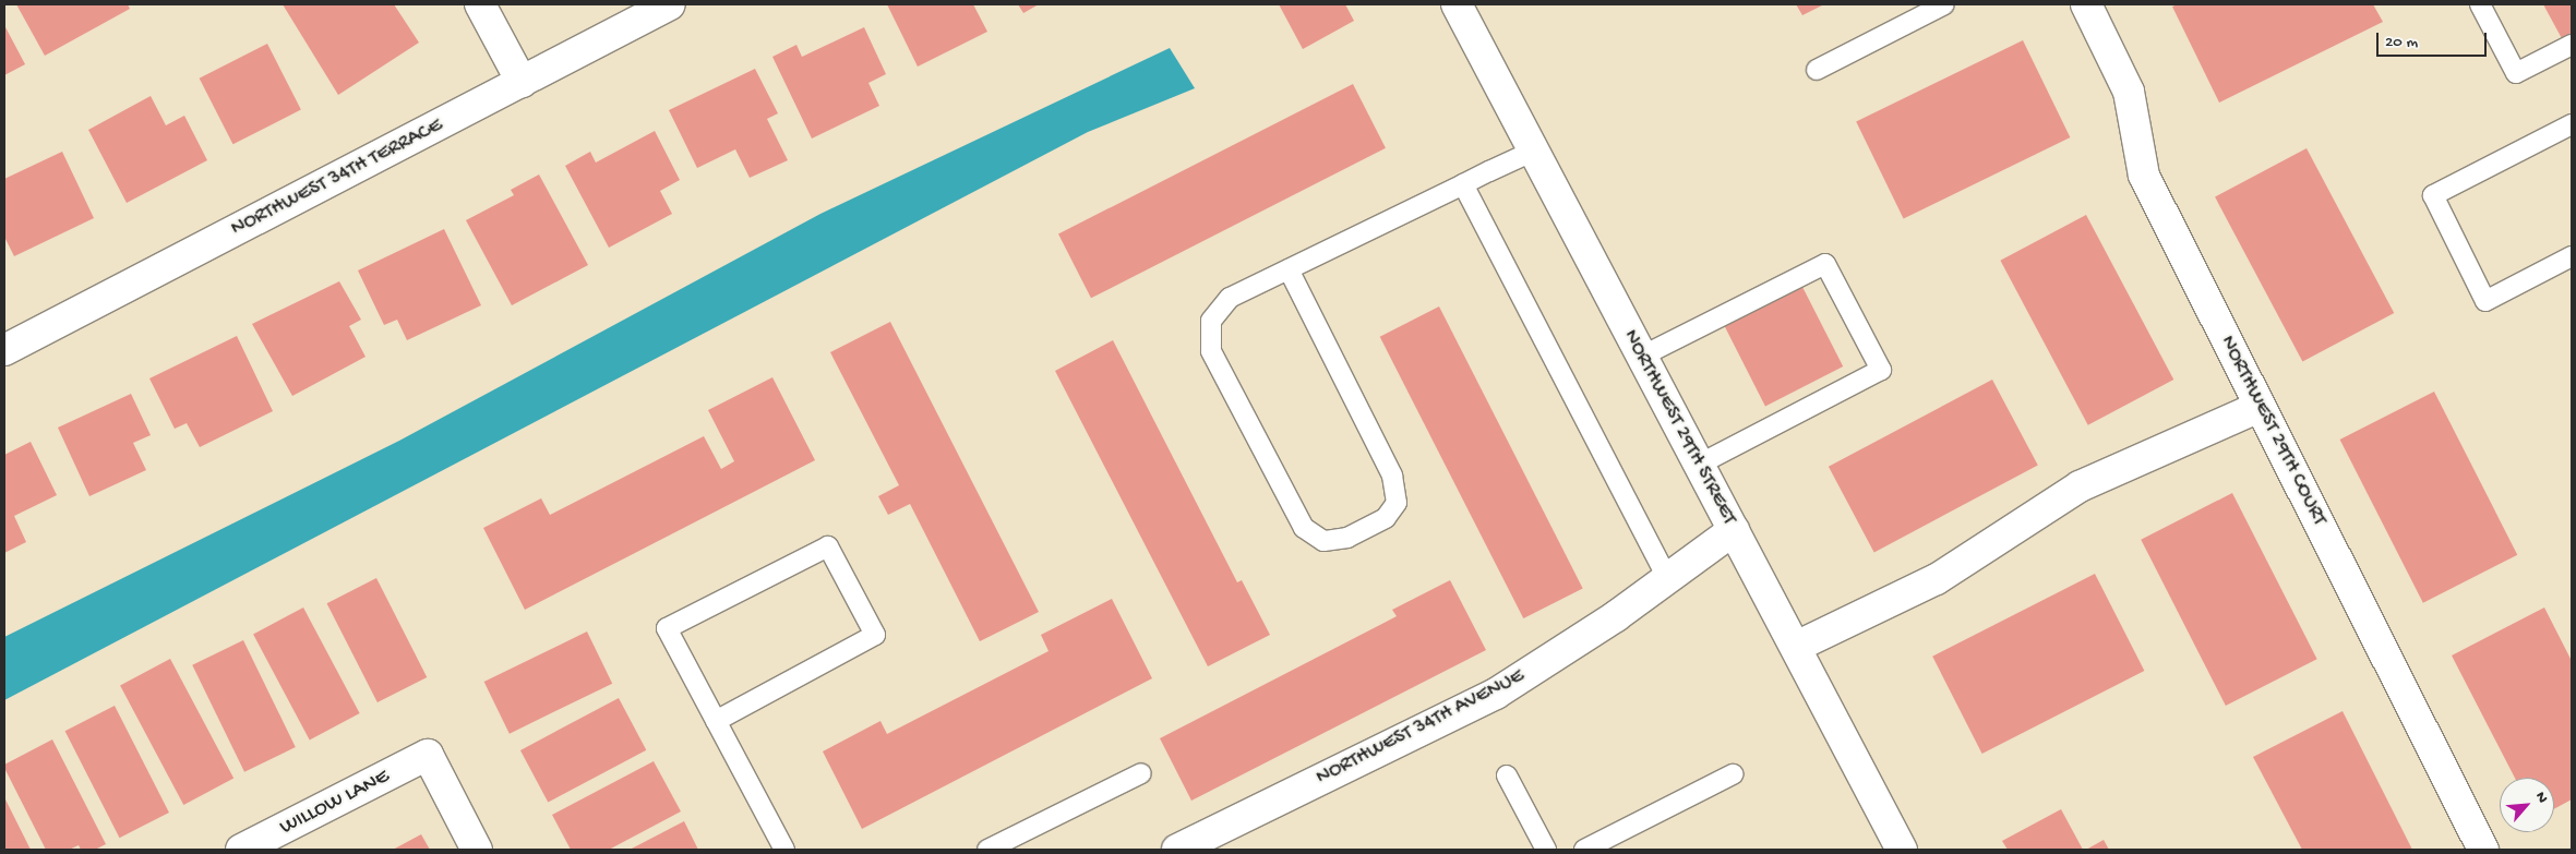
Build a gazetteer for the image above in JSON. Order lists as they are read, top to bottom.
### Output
{
  "streets": {
    "street": [
      "NORTHWEST 34TH TERRACE",
      "NORTHWEST 29TH STREET",
      "NORTHWEST 29TH COURT",
      "NORTHWEST 34TH AVENUE",
      "WILLOW LANE"
    ]
  },
  "crossings": [
    ["NORTHWEST 29TH STREET", "NORTHWEST 34TH AVENUE"]
  ],
  "scale_bar": "20 m",
  "north": "top right"
}
